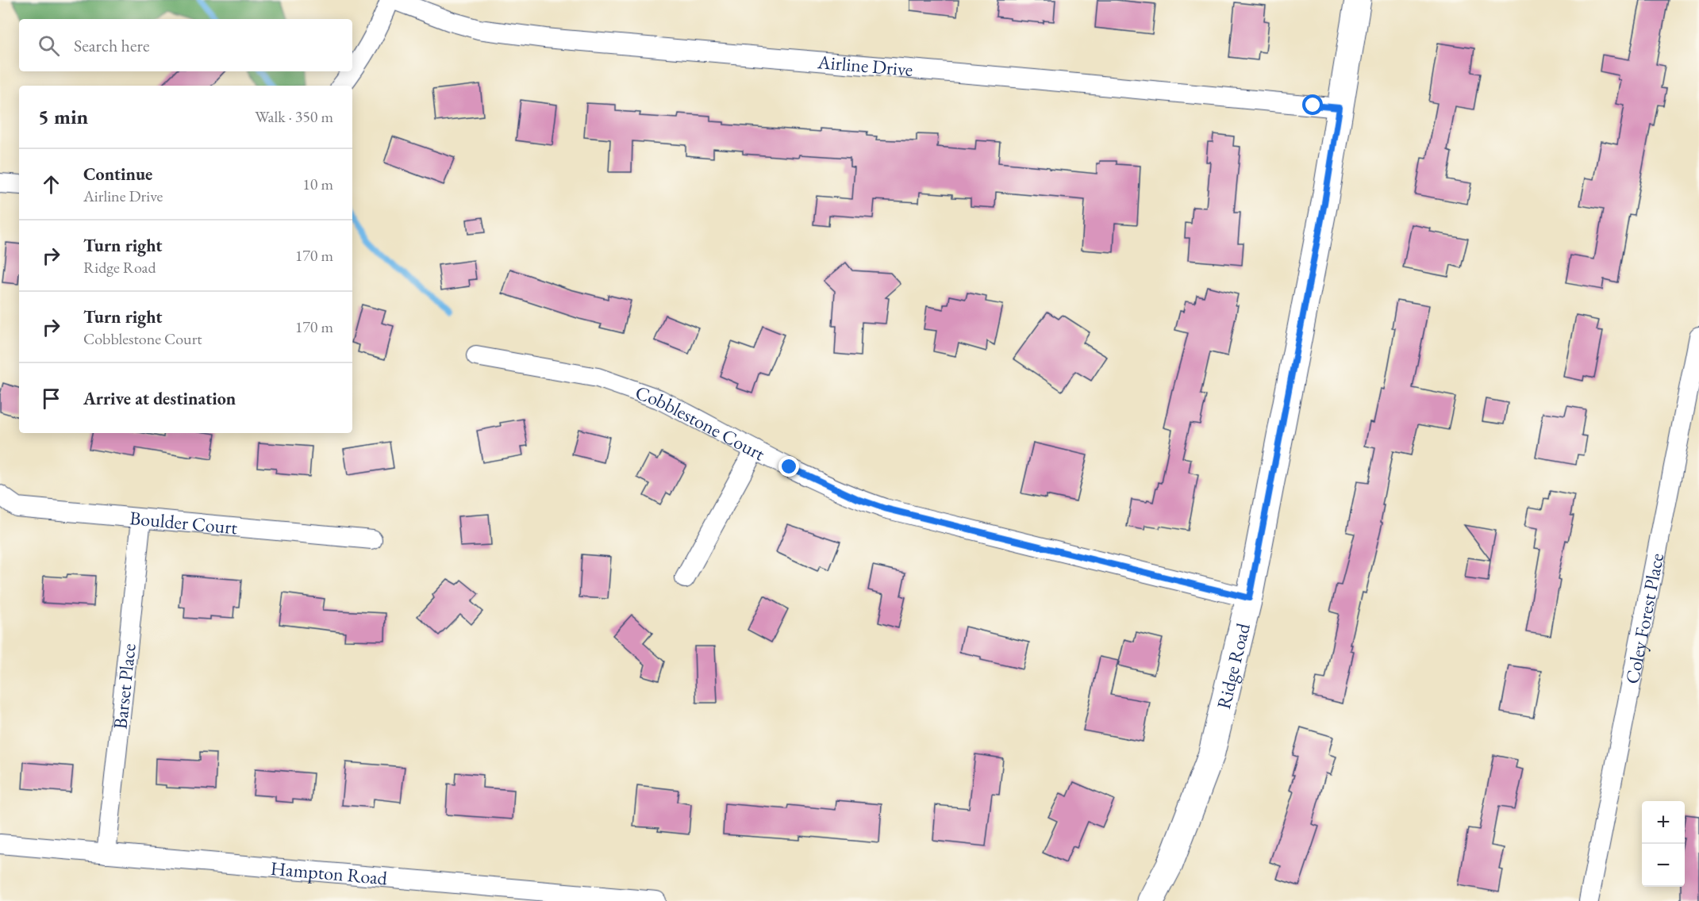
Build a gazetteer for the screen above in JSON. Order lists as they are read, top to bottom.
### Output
{
  "streets": {
    "street": [
      "Airline Drive",
      "Cobblestone Court",
      "Boulder Court",
      "Coley Forest Place",
      "Ridge Road",
      "Barset Place",
      "Hampton Road"
    ]
  },
  "crossings": [
    ["Airline Drive", "Ridge Road"],
    ["Cobblestone Court", "Ridge Road"],
    ["Boulder Court", "Barset Place"],
    ["Barset Place", "Hampton Road"]
  ],
  "page": {
    "search": "Search here",
    "heading": ["5 min", "Walk · 350 m"],
    "list": [
      ["Continue", "Airline Drive", "10 m"],
      ["Turn right", "Ridge Road", "170 m"],
      ["Turn right", "Cobblestone Court", "170 m"],
      "Arrive at destination"
    ],
    "map_buttons": ["+", "−"]
  }
}
